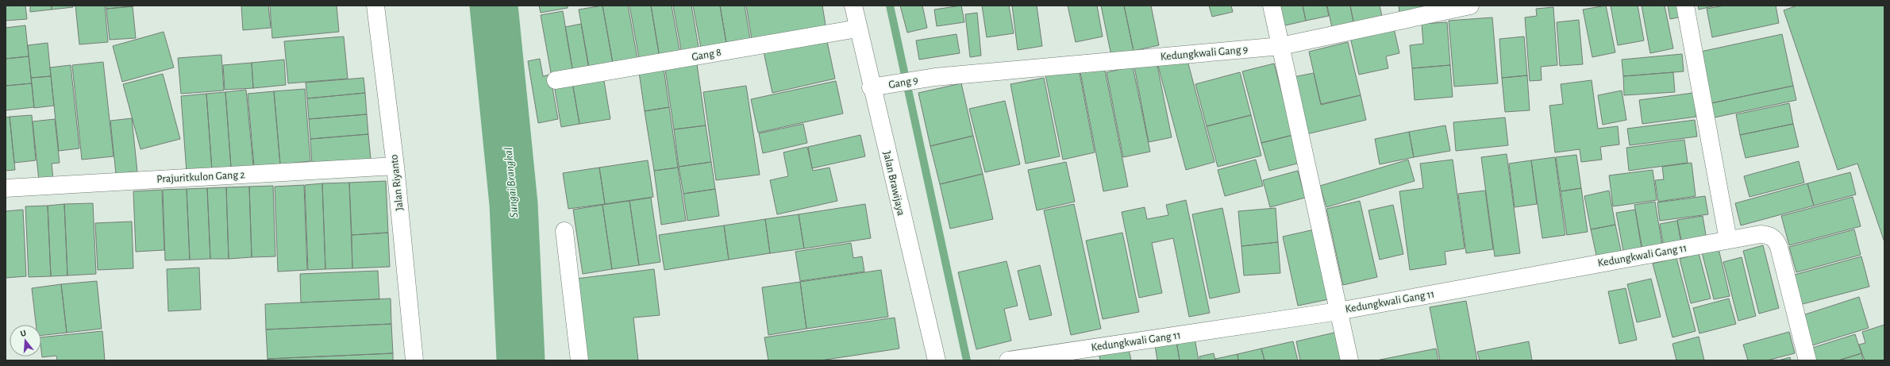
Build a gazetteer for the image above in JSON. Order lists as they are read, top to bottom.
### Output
{
  "streets": {
    "street": [
      "Kedungkwali Gang 9",
      "Gang 8",
      "Gang 9",
      "Prajuritkulon Gang 2",
      "Jalan Riyanto",
      "Jalan Brawijaya",
      "Kedungkwali Gang 11"
    ]
  },
  "crossings": [
    ["Kedungkwali Gang 9", "Gang 9"],
    ["Gang 8", "Jalan Brawijaya"],
    ["Gang 9", "Jalan Brawijaya"],
    ["Prajuritkulon Gang 2", "Jalan Riyanto"]
  ],
  "water": ["Sungai Brangkal"],
  "north": "top"
}
